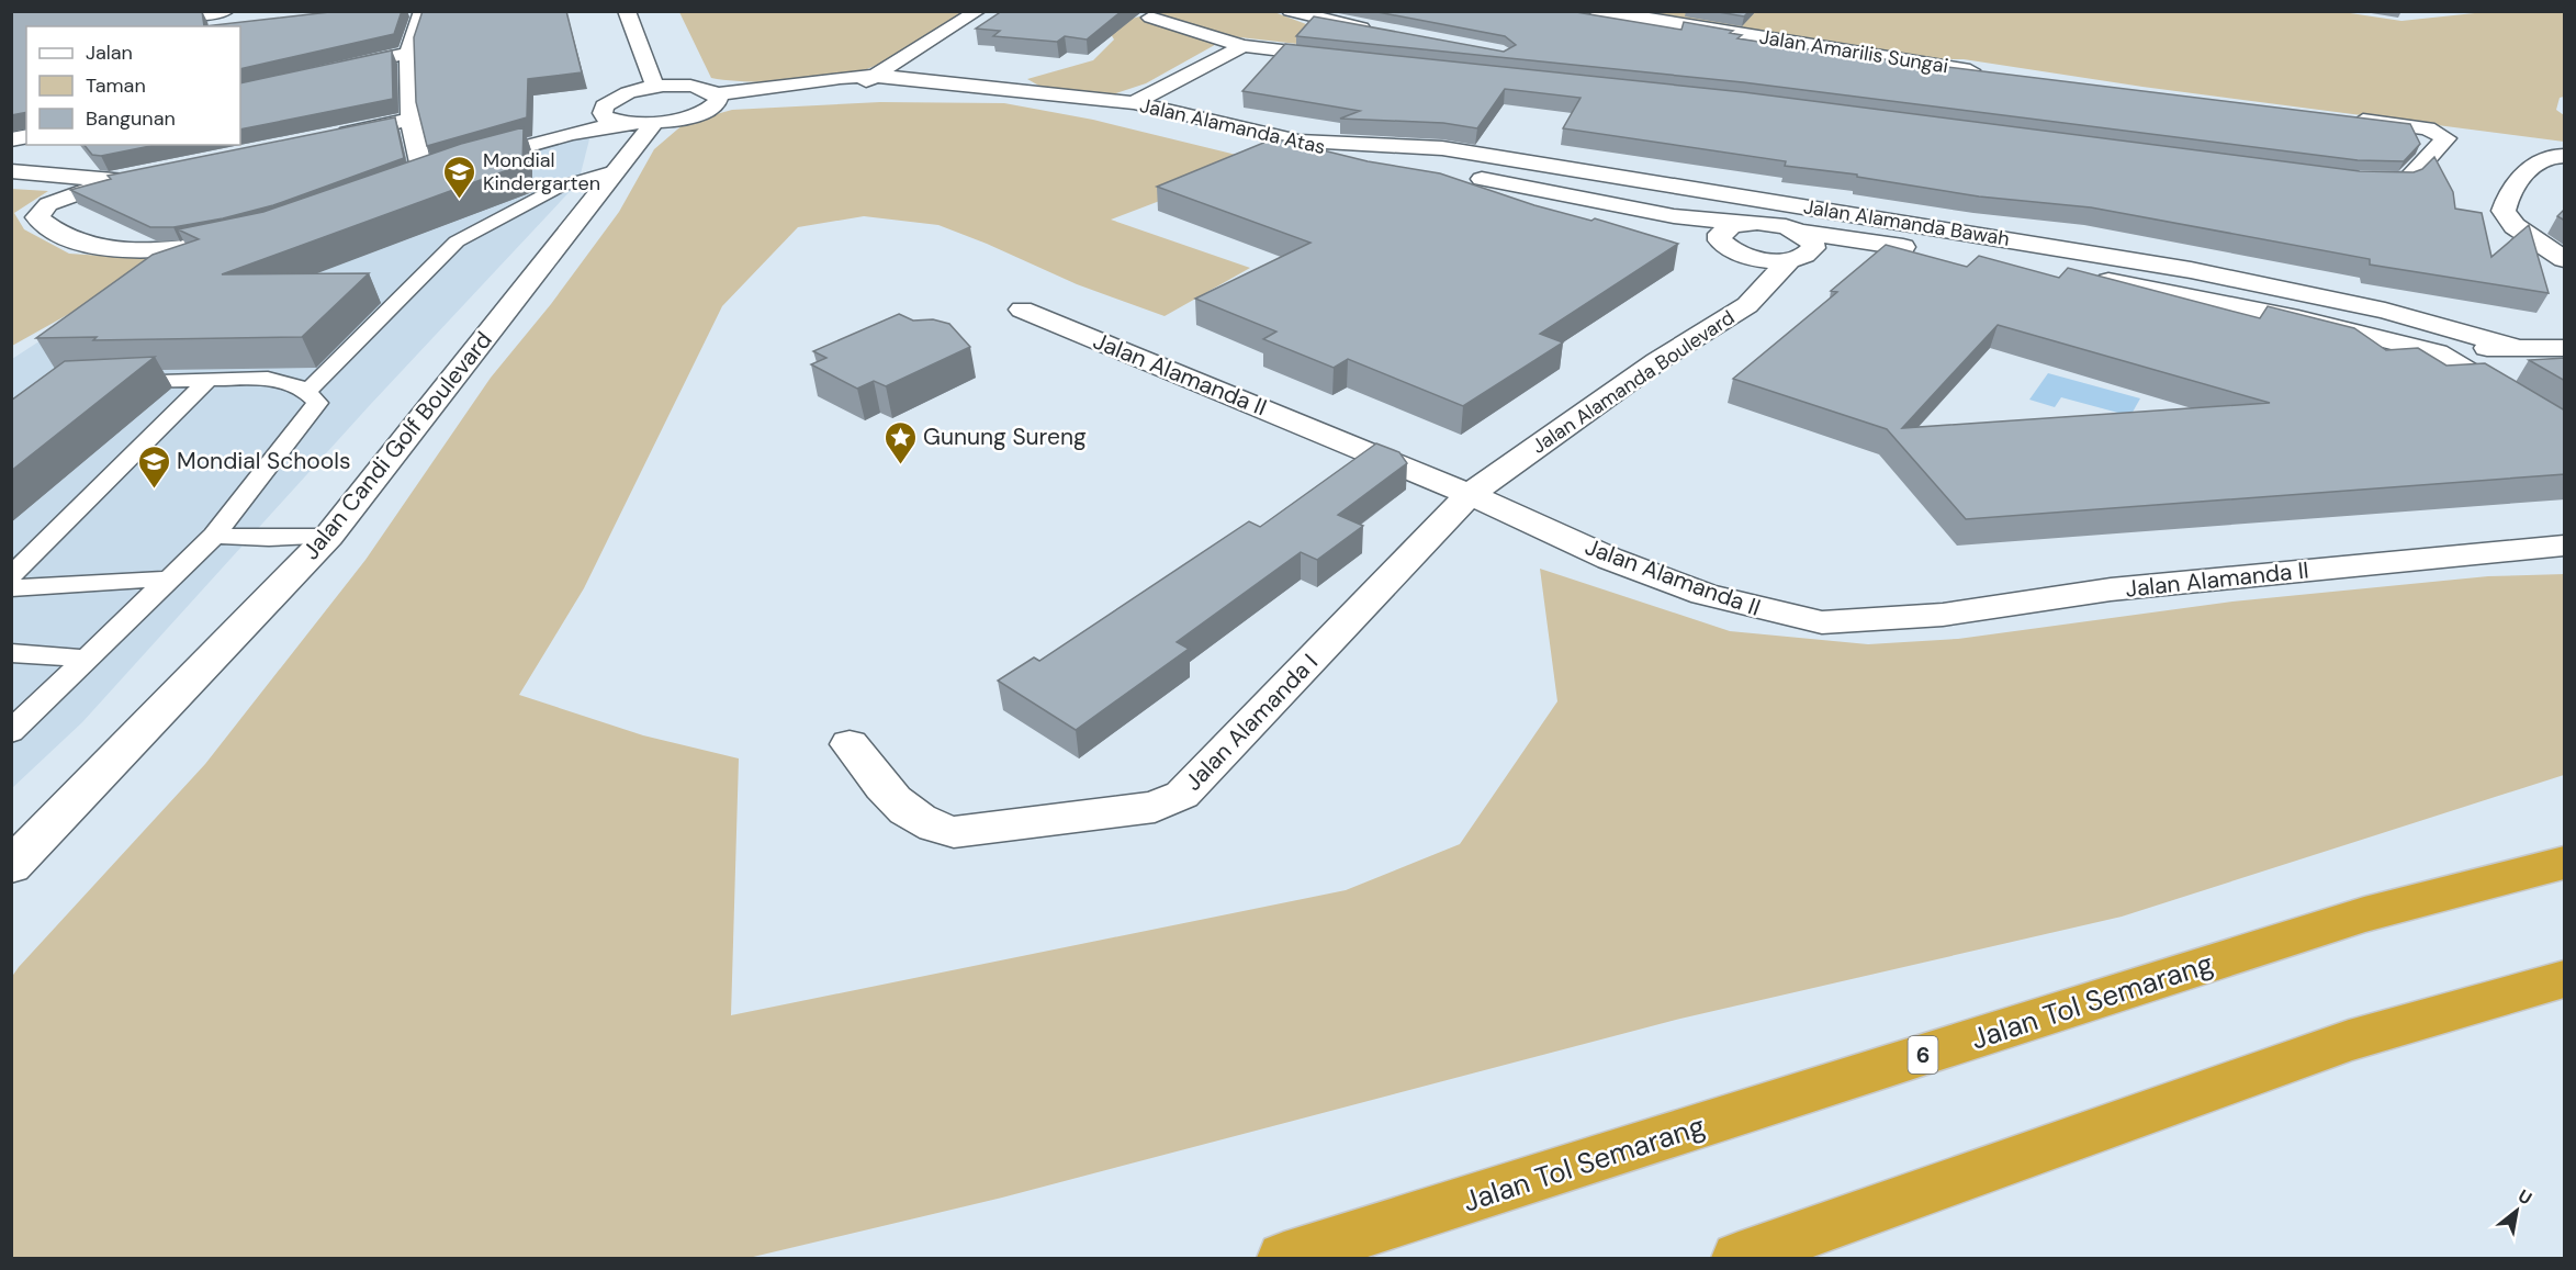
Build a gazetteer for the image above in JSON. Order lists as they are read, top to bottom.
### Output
{
  "streets": {
    "highway": ["Jalan Tol Semarang", "6"],
    "street": [
      "Jalan Amarilis Sungai",
      "Jalan Alamanda Atas",
      "Jalan Alamanda Bawah",
      "Jalan Alamanda II",
      "Jalan Alamanda Boulevard",
      "Jalan Candi Golf Boulevard",
      "Jalan Alamanda I"
    ]
  },
  "crossings": [
    ["Jalan Alamanda Atas", "Jalan Alamanda Bawah"],
    ["Jalan Alamanda II", "Jalan Alamanda Boulevard"],
    ["Jalan Alamanda II", "Jalan Alamanda I"],
    ["Jalan Alamanda Boulevard", "Jalan Alamanda I"]
  ],
  "places": {
    "school or university": ["Mondial Kindergarten", "Mondial Schools"],
    "place": ["Gunung Sureng"]
  },
  "legend": ["Jalan", "Taman", "Bangunan"],
  "north": "top right"
}
